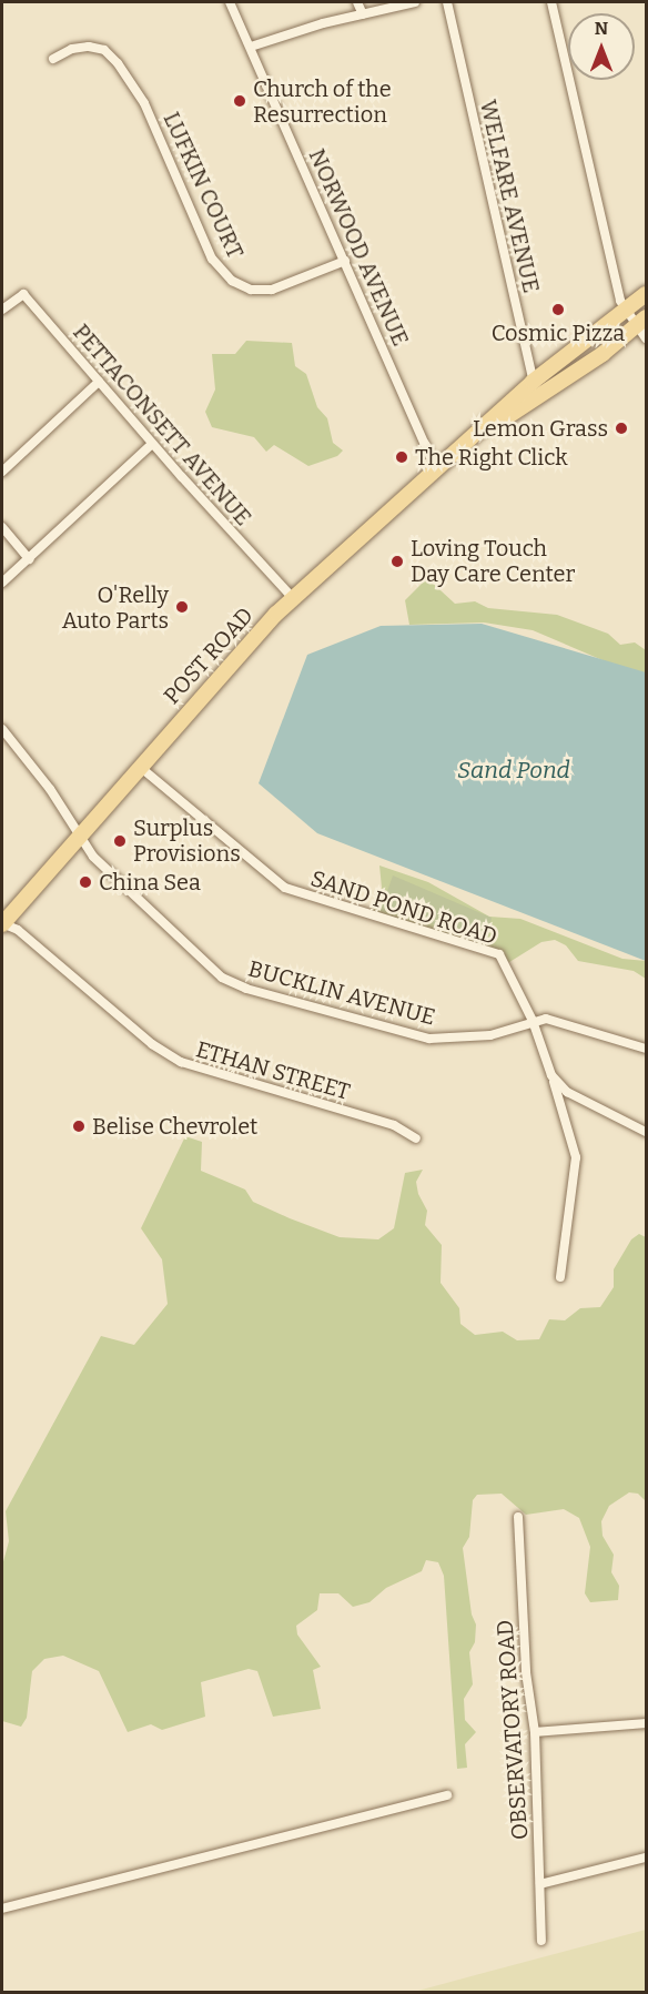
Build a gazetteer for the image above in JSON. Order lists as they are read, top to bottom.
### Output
{
  "streets": {
    "main road": ["POST ROAD"],
    "street": [
      "LUFKIN COURT",
      "WELFARE AVENUE",
      "NORWOOD AVENUE",
      "PETTACONSETT AVENUE",
      "SAND POND ROAD",
      "BUCKLIN AVENUE",
      "ETHAN STREET",
      "OBSERVATORY ROAD"
    ]
  },
  "crossings": [
    ["LUFKIN COURT", "NORWOOD AVENUE"],
    ["WELFARE AVENUE", "POST ROAD"],
    ["NORWOOD AVENUE", "POST ROAD"],
    ["PETTACONSETT AVENUE", "POST ROAD"],
    ["POST ROAD", "SAND POND ROAD"],
    ["POST ROAD", "BUCKLIN AVENUE"],
    ["POST ROAD", "ETHAN STREET"],
    ["SAND POND ROAD", "BUCKLIN AVENUE"]
  ],
  "water": ["Sand Pond"],
  "places": [
    "Church of the Resurrection",
    "Cosmic Pizza",
    "Lemon Grass",
    "The Right Click",
    "Loving Touch Day Care Center",
    "O'Relly Auto Parts",
    "Surplus Provisions",
    "China Sea",
    "Belise Chevrolet"
  ],
  "north": "top"
}
